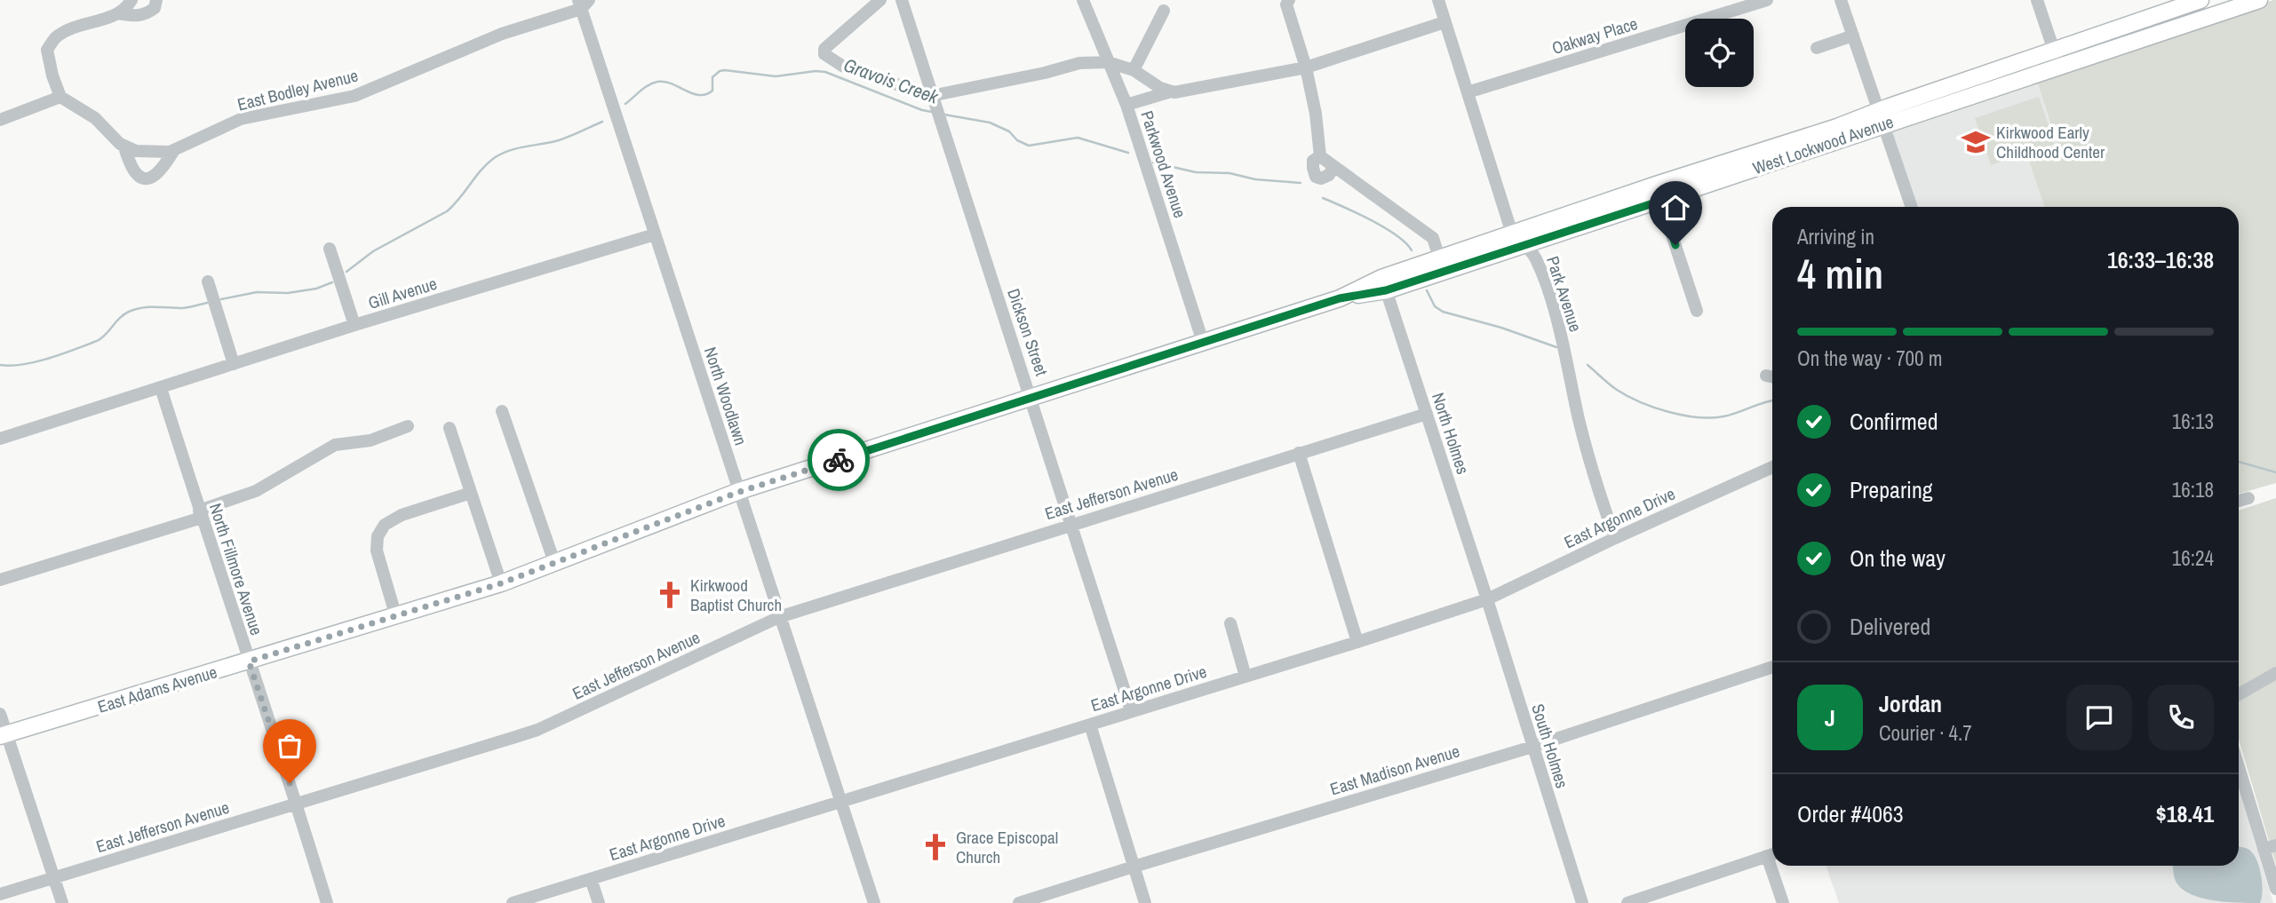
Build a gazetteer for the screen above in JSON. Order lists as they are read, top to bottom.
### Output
{
  "streets": {
    "main road": ["West Lockwood Avenue", "East Adams Avenue"],
    "street": [
      "Oakway Place",
      "East Bodley Avenue",
      "Parkwood Avenue",
      "Gill Avenue",
      "Park Avenue",
      "Dickson Street",
      "North Woodlawn",
      "North Holmes",
      "East Jefferson Avenue",
      "East Argonne Drive",
      "North Fillmore Avenue",
      "South Holmes",
      "East Madison Avenue"
    ]
  },
  "crossings": [
    ["Oakway Place", "Park Avenue"],
    ["East Bodley Avenue", "North Woodlawn"],
    ["West Lockwood Avenue", "Park Avenue"],
    ["West Lockwood Avenue", "North Holmes"],
    ["West Lockwood Avenue", "East Adams Avenue"],
    ["Parkwood Avenue", "East Adams Avenue"],
    ["Gill Avenue", "North Woodlawn"],
    ["Gill Avenue", "North Fillmore Avenue"],
    ["Park Avenue", "East Argonne Drive"],
    ["Dickson Street", "East Jefferson Avenue"],
    ["Dickson Street", "East Argonne Drive"],
    ["Dickson Street", "East Adams Avenue"],
    ["North Woodlawn", "East Jefferson Avenue"],
    ["North Woodlawn", "East Argonne Drive"],
    ["North Woodlawn", "East Adams Avenue"],
    ["North Holmes", "East Jefferson Avenue"],
    ["North Holmes", "East Argonne Drive"],
    ["North Holmes", "East Adams Avenue"],
    ["North Holmes", "South Holmes"],
    ["East Jefferson Avenue", "North Fillmore Avenue"],
    ["East Argonne Drive", "South Holmes"],
    ["North Fillmore Avenue", "East Adams Avenue"],
    ["South Holmes", "East Madison Avenue"]
  ],
  "water": ["Gravois Creek"],
  "places": {
    "school or university": ["Kirkwood Early Childhood Center"],
    "church": ["Kirkwood Baptist Church", "Grace Episcopal Church"]
  },
  "page": {
    "heading": ["4 min", "Arriving in", "16:33–16:38"],
    "panel": [
      "Jordan",
      "Courier · 4.7",
      "Order #4063",
      "$18.41"
    ],
    "bar": "On the way · 700 m",
    "list": [
      ["Confirmed", "16:13"],
      ["Preparing", "16:18"],
      ["On the way", "16:24"],
      "Delivered"
    ],
    "round": "J"
  }
}
